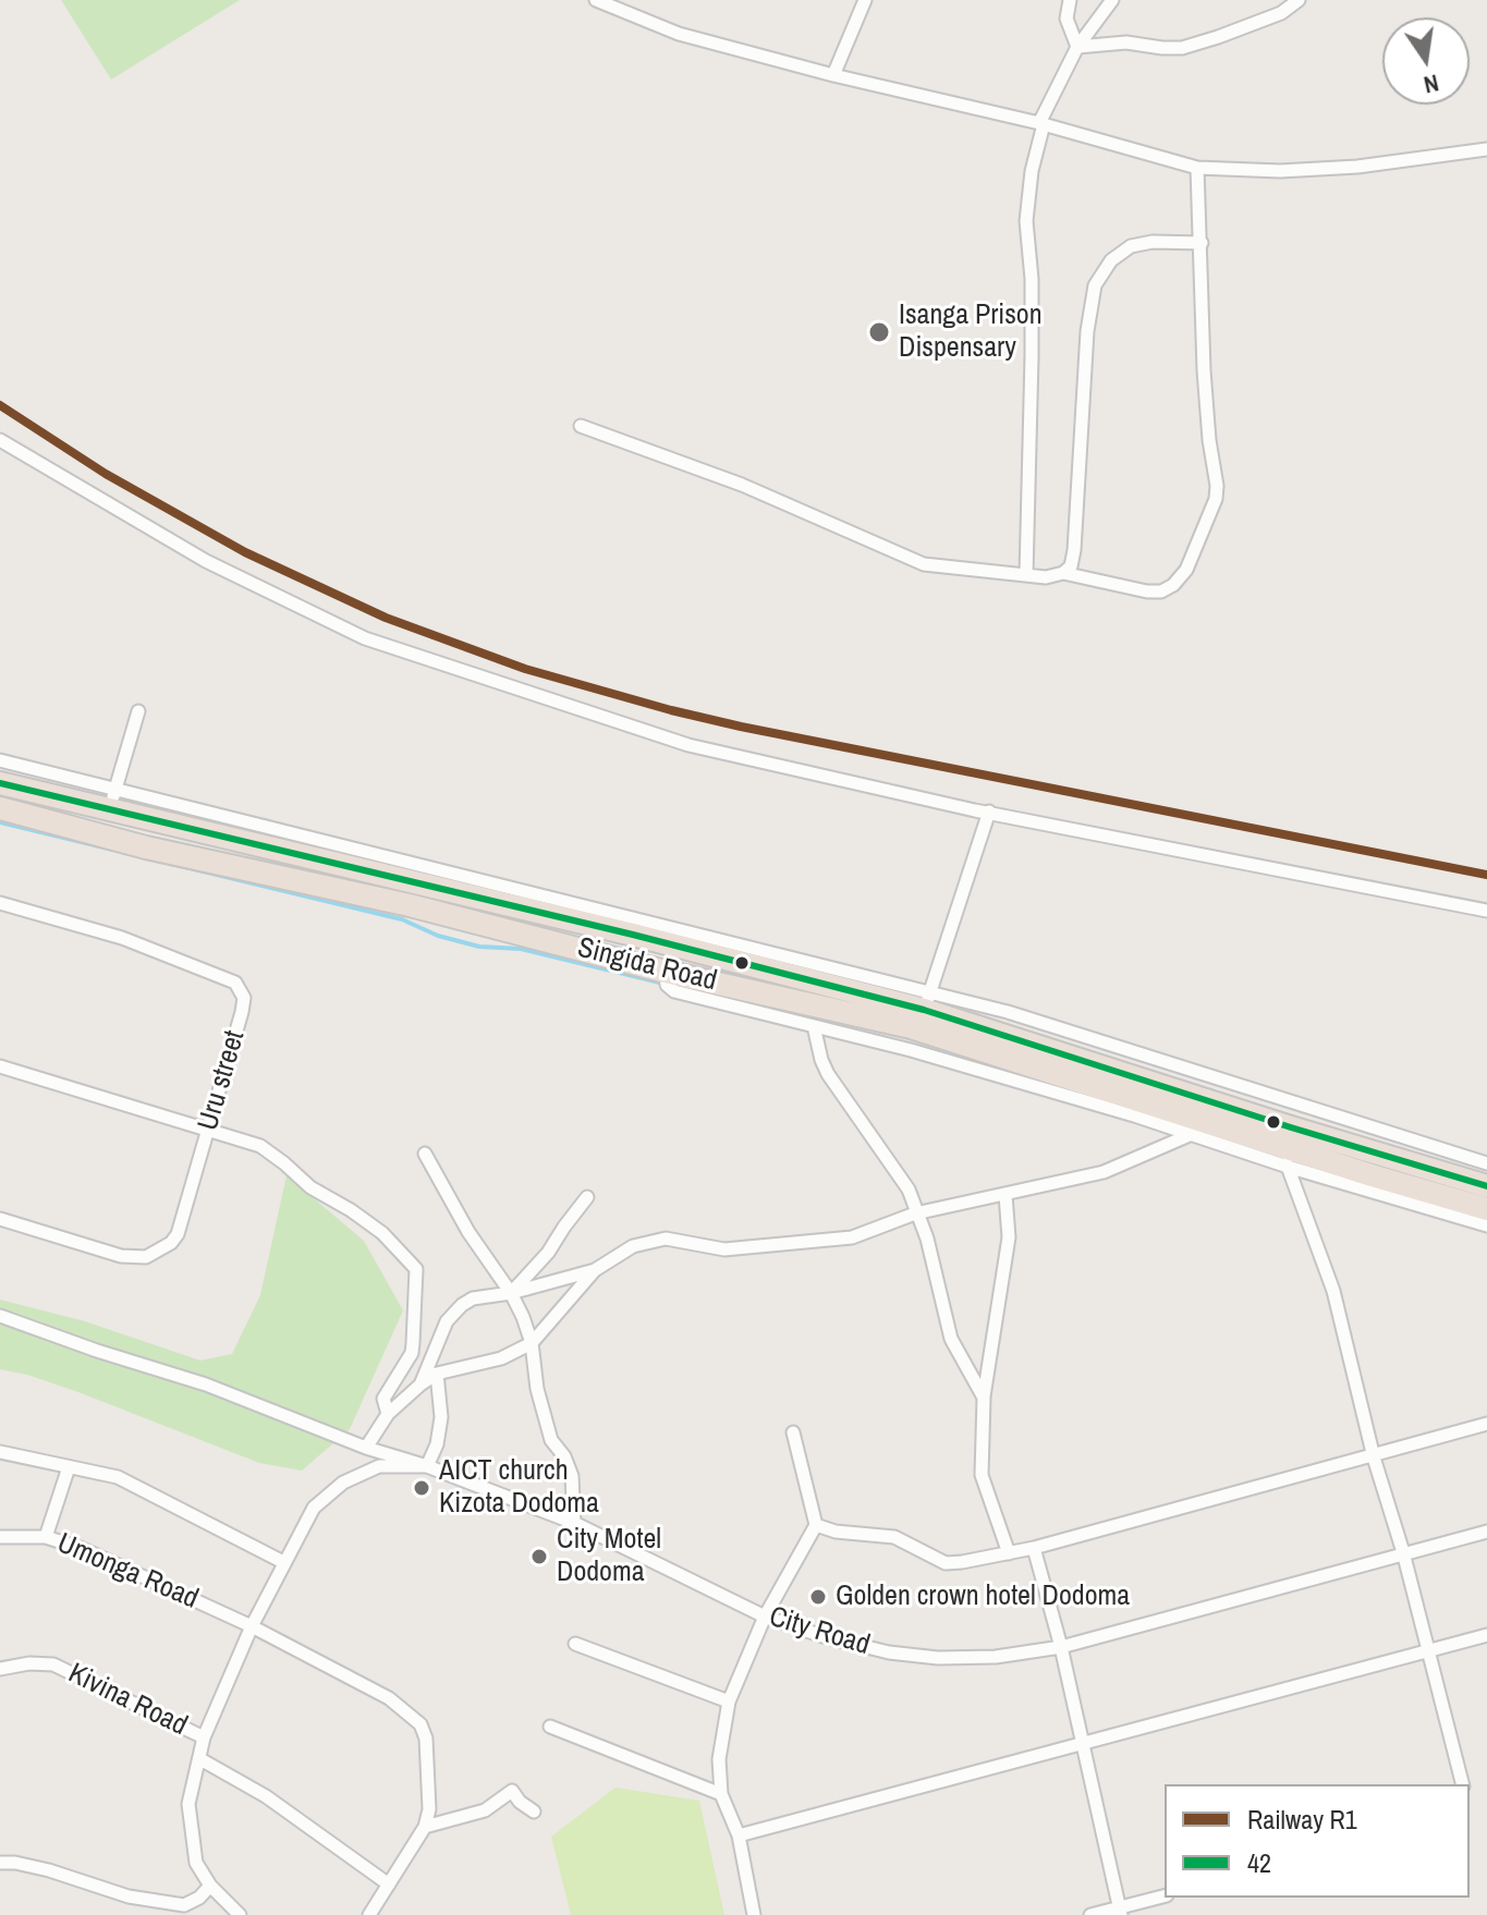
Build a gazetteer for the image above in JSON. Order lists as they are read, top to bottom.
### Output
{
  "streets": {
    "highway": ["Singida Road"],
    "street": [
      "Uru street",
      "Umonga Road",
      "City Road",
      "Kivina Road"
    ]
  },
  "crossings": [
    ["Umonga Road", "City Road"],
    ["City Road", "Kivina Road"]
  ],
  "places": [
    "Isanga Prison Dispensary",
    "AICT church Kizota Dodoma",
    "City Motel Dodoma",
    "Golden crown hotel Dodoma"
  ],
  "lines": ["rail line R1", "transit line 42"],
  "legend": ["Railway R1", "42"],
  "north": "bottom"
}
